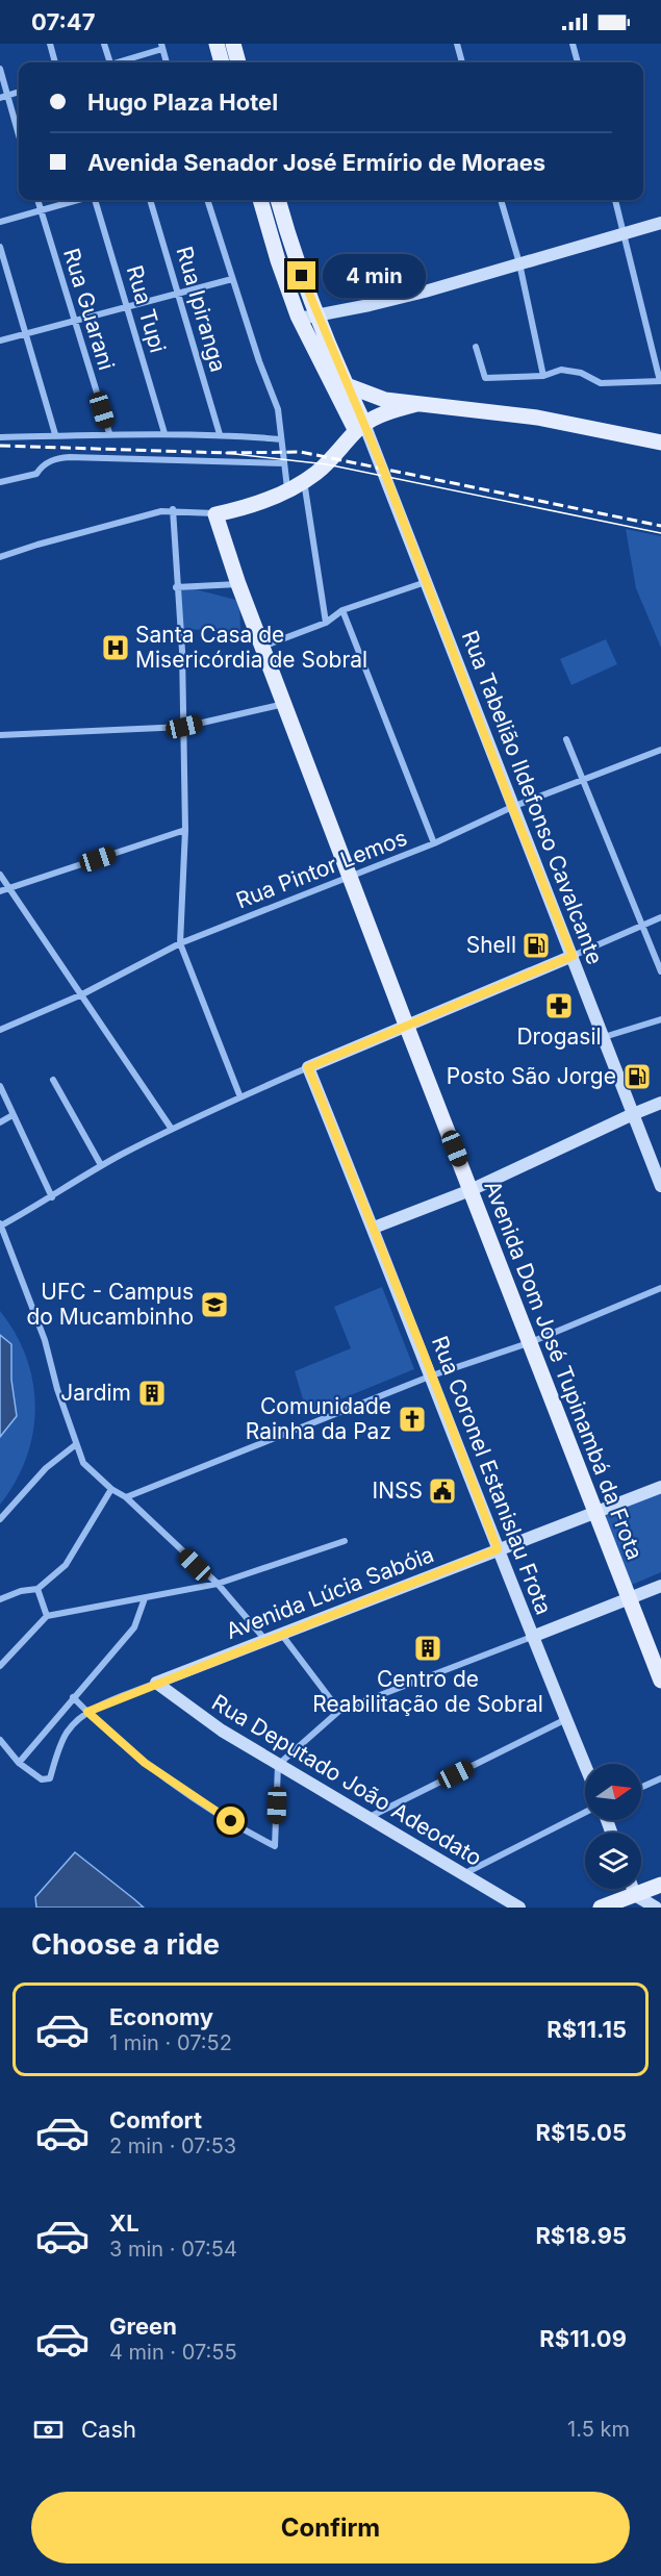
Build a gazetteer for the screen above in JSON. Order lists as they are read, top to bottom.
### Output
{
  "streets": {
    "main road": [
      "Rua Tabelião Ildefonso Cavalcante",
      "Avenida Dom José Tupinambá da Frota",
      "Rua Coronel Estanislau Frota",
      "Avenida Lúcia Sabóia",
      "Rua Deputado João Adeodato"
    ],
    "street": [
      "Rua Guarani",
      "Rua Tupi",
      "Rua Ipiranga",
      "Rua Pintor Lemos"
    ]
  },
  "crossings": [
    ["Rua Tabelião Ildefonso Cavalcante", "Rua Pintor Lemos"],
    ["Rua Pintor Lemos", "Avenida Dom José Tupinambá da Frota"],
    ["Avenida Dom José Tupinambá da Frota", "Avenida Lúcia Sabóia"],
    ["Rua Coronel Estanislau Frota", "Avenida Lúcia Sabóia"],
    ["Avenida Lúcia Sabóia", "Rua Deputado João Adeodato"]
  ],
  "places": {
    "hospital": ["Santa Casa de Misericórdia de Sobral"],
    "fuel station": ["Shell", "Posto São Jorge"],
    "pharmacy": ["Drogasil"],
    "school or university": ["UFC - Campus do Mucambinho"],
    "building": ["Jardim", "Centro de Reabilitação de Sobral"],
    "church": ["Comunidade Rainha da Paz"],
    "public building": ["INSS"]
  },
  "north": "right",
  "page": {
    "status": "07:47",
    "banner": ["Hugo Plaza Hotel", "Avenida Senador José Ermírio de Moraes"],
    "bubble": "4 min",
    "heading": "Choose a ride",
    "list": [
      {
        "name": "Economy",
        "note": "1 min · 07:52",
        "value": "R$11.15"
      },
      {
        "name": "Comfort",
        "note": "2 min · 07:53",
        "value": "R$15.05"
      },
      {
        "name": "XL",
        "note": "3 min · 07:54",
        "value": "R$18.95"
      },
      {
        "name": "Green",
        "note": "4 min · 07:55",
        "value": "R$11.09"
      }
    ],
    "pay": ["Cash", "1.5 km"],
    "buttons": "Confirm"
  }
}
